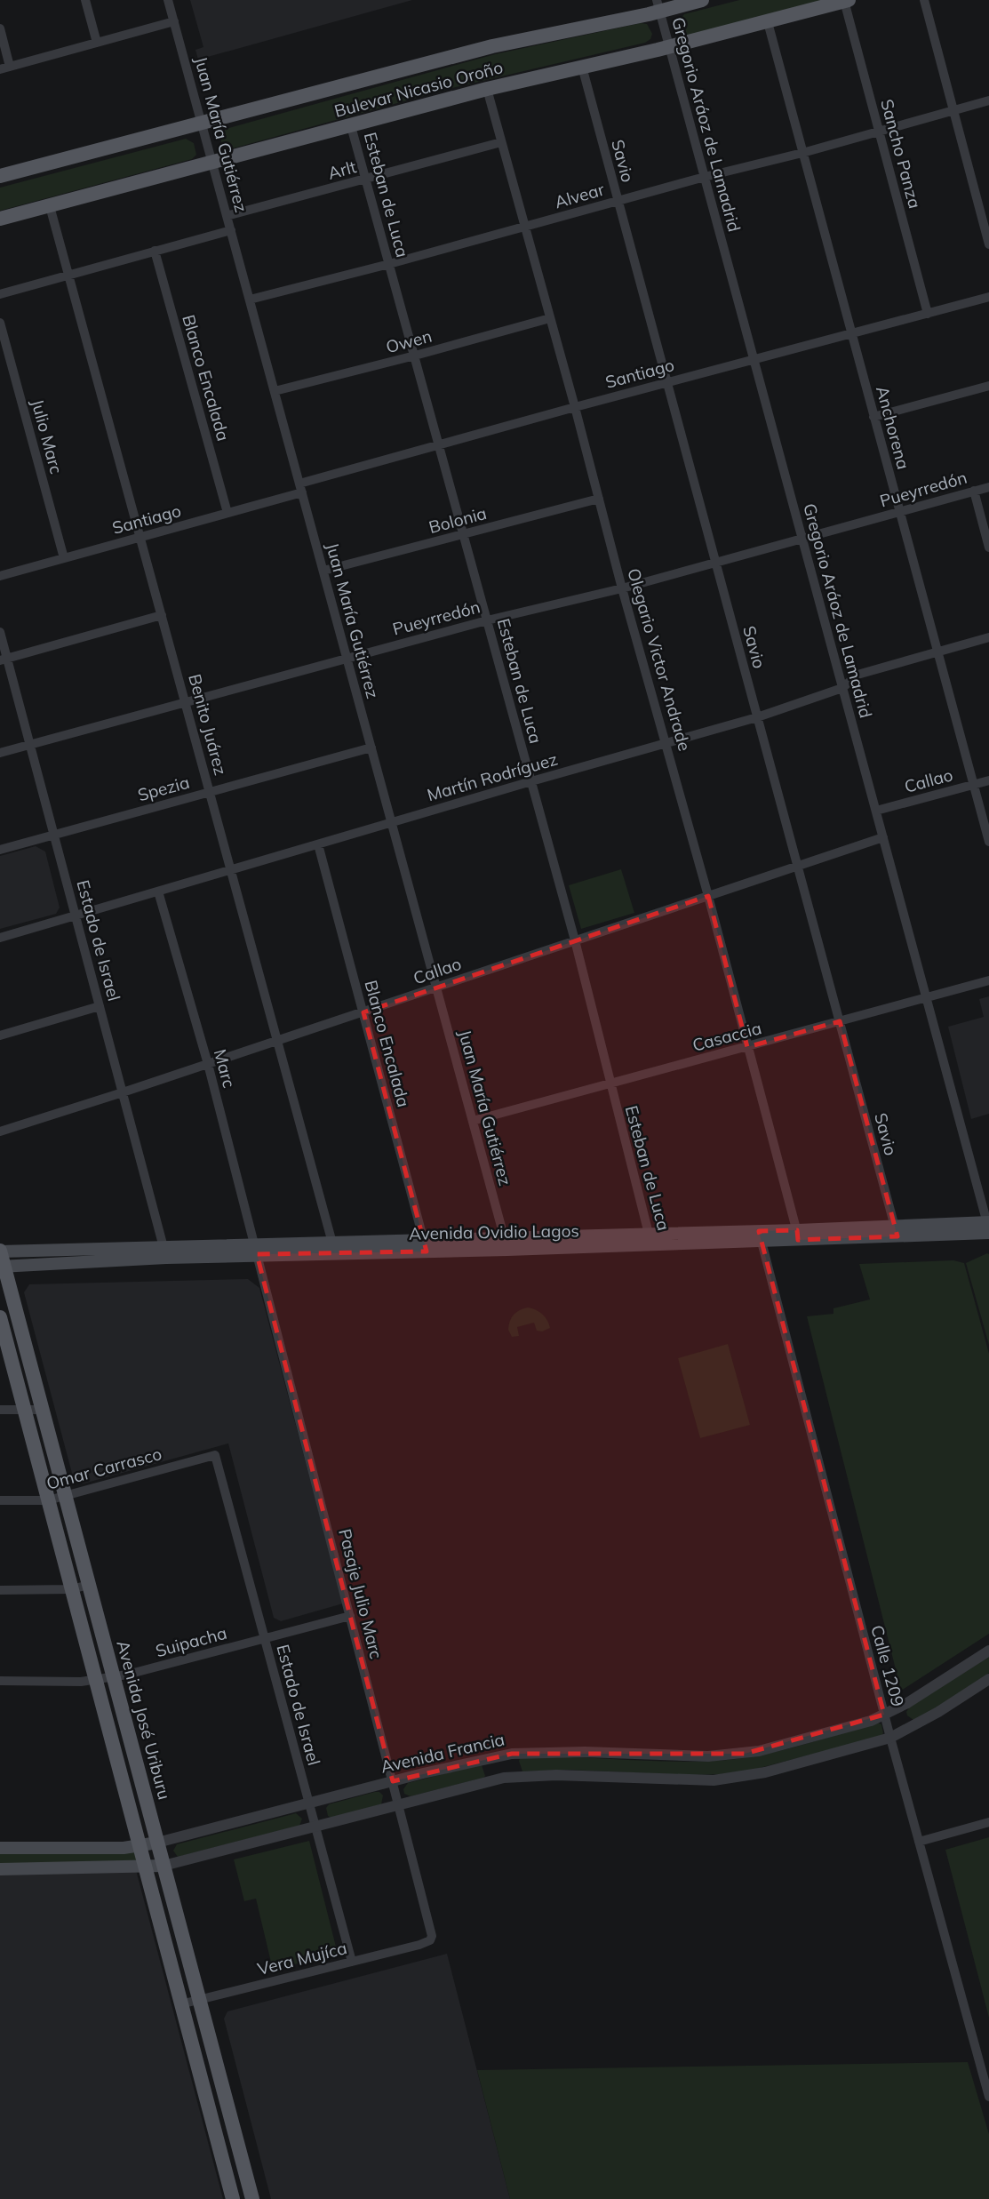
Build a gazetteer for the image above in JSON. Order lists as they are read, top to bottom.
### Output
{
  "streets": {
    "main road": [
      "Bulevar Nicasio Oroño",
      "Avenida Ovidio Lagos",
      "Avenida José Uriburu",
      "Avenida Francia"
    ],
    "street": [
      "Gregorio Aráoz de Lamadrid",
      "Juan María Gutiérrez",
      "Sancho Panza",
      "Savio",
      "Arlt",
      "Esteban de Luca",
      "Alvear",
      "Owen",
      "Santiago",
      "Blanco Encalada",
      "Anchorena",
      "Julio Marc",
      "Pueyrredón",
      "Bolonia",
      "Olegario Victor Andrade",
      "Benito Juárez",
      "Martín Rodríguez",
      "Callao",
      "Spezia",
      "Estado de Israel",
      "Casaccia",
      "Marc",
      "Omar Carrasco",
      "Pasaje Julio Marc",
      "Suipacha",
      "Calle 1209",
      "Vera Mujíca"
    ]
  },
  "crossings": [
    ["Bulevar Nicasio Oroño", "Gregorio Aráoz de Lamadrid"],
    ["Bulevar Nicasio Oroño", "Juan María Gutiérrez"],
    ["Bulevar Nicasio Oroño", "Sancho Panza"],
    ["Bulevar Nicasio Oroño", "Savio"],
    ["Bulevar Nicasio Oroño", "Esteban de Luca"],
    ["Bulevar Nicasio Oroño", "Anchorena"],
    ["Bulevar Nicasio Oroño", "Olegario Victor Andrade"],
    ["Bulevar Nicasio Oroño", "Benito Juárez"],
    ["Gregorio Aráoz de Lamadrid", "Alvear"],
    ["Gregorio Aráoz de Lamadrid", "Santiago"],
    ["Gregorio Aráoz de Lamadrid", "Pueyrredón"],
    ["Gregorio Aráoz de Lamadrid", "Martín Rodríguez"],
    ["Gregorio Aráoz de Lamadrid", "Callao"],
    ["Gregorio Aráoz de Lamadrid", "Casaccia"],
    ["Gregorio Aráoz de Lamadrid", "Avenida Ovidio Lagos"],
    ["Juan María Gutiérrez", "Arlt"],
    ["Juan María Gutiérrez", "Alvear"],
    ["Juan María Gutiérrez", "Owen"],
    ["Juan María Gutiérrez", "Santiago"],
    ["Juan María Gutiérrez", "Pueyrredón"],
    ["Juan María Gutiérrez", "Bolonia"],
    ["Juan María Gutiérrez", "Martín Rodríguez"],
    ["Juan María Gutiérrez", "Callao"],
    ["Juan María Gutiérrez", "Spezia"],
    ["Juan María Gutiérrez", "Casaccia"],
    ["Juan María Gutiérrez", "Avenida Ovidio Lagos"],
    ["Sancho Panza", "Alvear"],
    ["Sancho Panza", "Santiago"],
    ["Savio", "Alvear"],
    ["Savio", "Santiago"],
    ["Savio", "Pueyrredón"],
    ["Savio", "Martín Rodríguez"],
    ["Savio", "Callao"],
    ["Savio", "Casaccia"],
    ["Savio", "Avenida Ovidio Lagos"],
    ["Arlt", "Esteban de Luca"],
    ["Arlt", "Olegario Victor Andrade"],
    ["Esteban de Luca", "Alvear"],
    ["Esteban de Luca", "Owen"],
    ["Esteban de Luca", "Santiago"],
    ["Esteban de Luca", "Pueyrredón"],
    ["Esteban de Luca", "Bolonia"],
    ["Esteban de Luca", "Martín Rodríguez"],
    ["Esteban de Luca", "Callao"],
    ["Esteban de Luca", "Casaccia"],
    ["Esteban de Luca", "Avenida Ovidio Lagos"],
    ["Alvear", "Anchorena"],
    ["Alvear", "Olegario Victor Andrade"],
    ["Owen", "Olegario Victor Andrade"],
    ["Santiago", "Blanco Encalada"],
    ["Santiago", "Anchorena"],
    ["Santiago", "Julio Marc"],
    ["Santiago", "Olegario Victor Andrade"],
    ["Santiago", "Benito Juárez"],
    ["Blanco Encalada", "Martín Rodríguez"],
    ["Blanco Encalada", "Callao"],
    ["Blanco Encalada", "Avenida Ovidio Lagos"],
    ["Anchorena", "Pueyrredón"],
    ["Anchorena", "Martín Rodríguez"],
    ["Anchorena", "Callao"],
    ["Pueyrredón", "Olegario Victor Andrade"],
    ["Pueyrredón", "Benito Juárez"],
    ["Pueyrredón", "Estado de Israel"],
    ["Bolonia", "Olegario Victor Andrade"],
    ["Olegario Victor Andrade", "Martín Rodríguez"],
    ["Olegario Victor Andrade", "Callao"],
    ["Olegario Victor Andrade", "Casaccia"],
    ["Olegario Victor Andrade", "Avenida Ovidio Lagos"],
    ["Benito Juárez", "Martín Rodríguez"],
    ["Benito Juárez", "Callao"],
    ["Benito Juárez", "Spezia"],
    ["Benito Juárez", "Avenida Ovidio Lagos"],
    ["Martín Rodríguez", "Estado de Israel"],
    ["Martín Rodríguez", "Marc"],
    ["Callao", "Estado de Israel"],
    ["Callao", "Marc"],
    ["Spezia", "Estado de Israel"],
    ["Estado de Israel", "Avenida Ovidio Lagos"],
    ["Estado de Israel", "Omar Carrasco"],
    ["Estado de Israel", "Suipacha"],
    ["Estado de Israel", "Avenida Francia"],
    ["Estado de Israel", "Vera Mujíca"],
    ["Marc", "Avenida Ovidio Lagos"],
    ["Marc", "Pasaje Julio Marc"],
    ["Avenida Ovidio Lagos", "Pasaje Julio Marc"],
    ["Avenida Ovidio Lagos", "Calle 1209"],
    ["Avenida Ovidio Lagos", "Avenida José Uriburu"],
    ["Omar Carrasco", "Avenida José Uriburu"],
    ["Pasaje Julio Marc", "Suipacha"],
    ["Pasaje Julio Marc", "Avenida Francia"],
    ["Pasaje Julio Marc", "Vera Mujíca"],
    ["Suipacha", "Avenida José Uriburu"],
    ["Calle 1209", "Avenida Francia"],
    ["Avenida José Uriburu", "Avenida Francia"],
    ["Avenida José Uriburu", "Vera Mujíca"]
  ]
}
